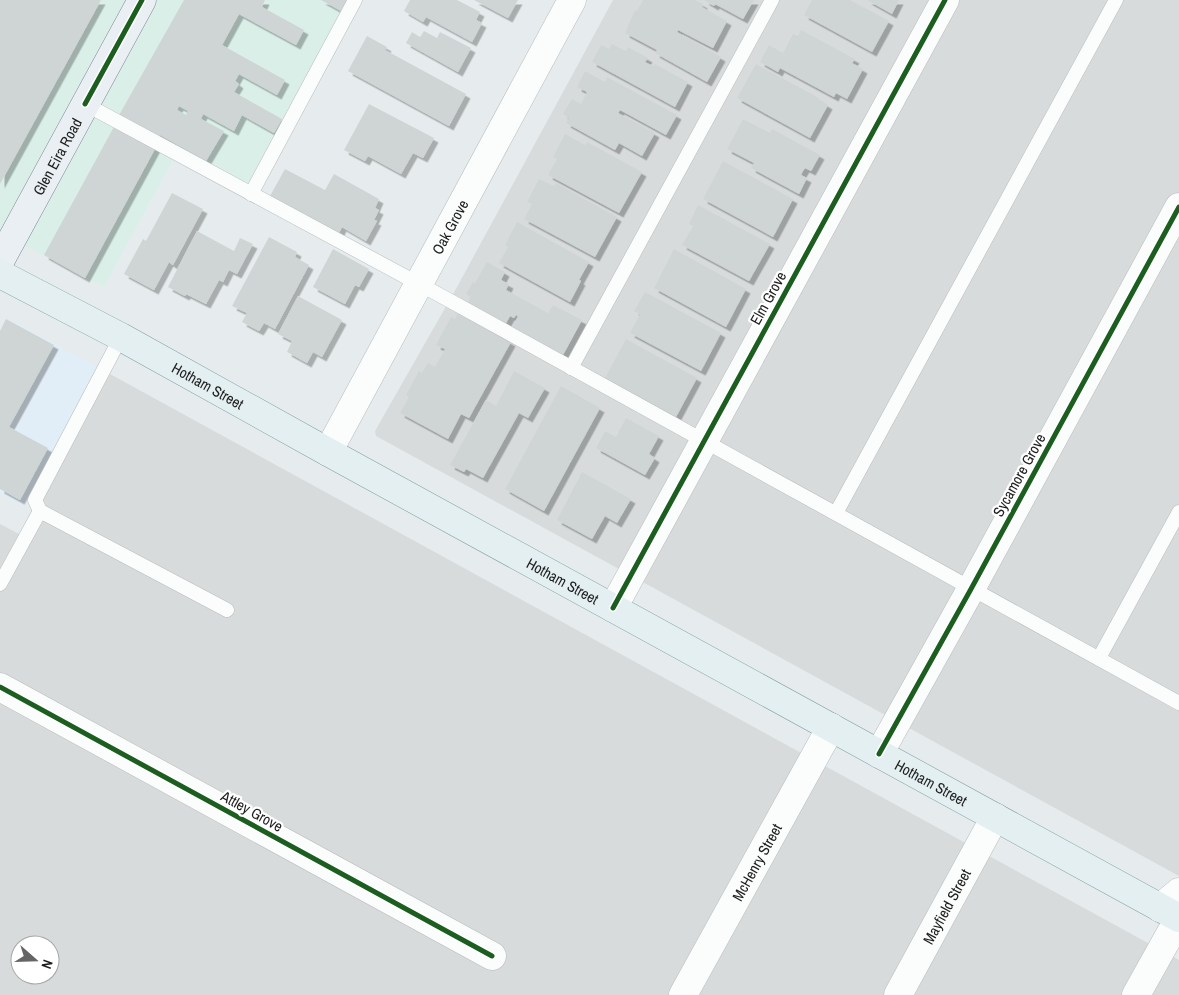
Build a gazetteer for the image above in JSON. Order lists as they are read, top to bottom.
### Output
{
  "streets": {
    "main road": ["Glen Eira Road", "Hotham Street"],
    "street": [
      "Oak Grove",
      "Elm Grove",
      "Sycamore Grove",
      "Attley Grove",
      "McHenry Street",
      "Mayfield Street"
    ]
  },
  "crossings": [
    ["Oak Grove", "Hotham Street"],
    ["Elm Grove", "Hotham Street"],
    ["Hotham Street", "Sycamore Grove"],
    ["Hotham Street", "McHenry Street"],
    ["Hotham Street", "Mayfield Street"]
  ],
  "north": "right"
}
